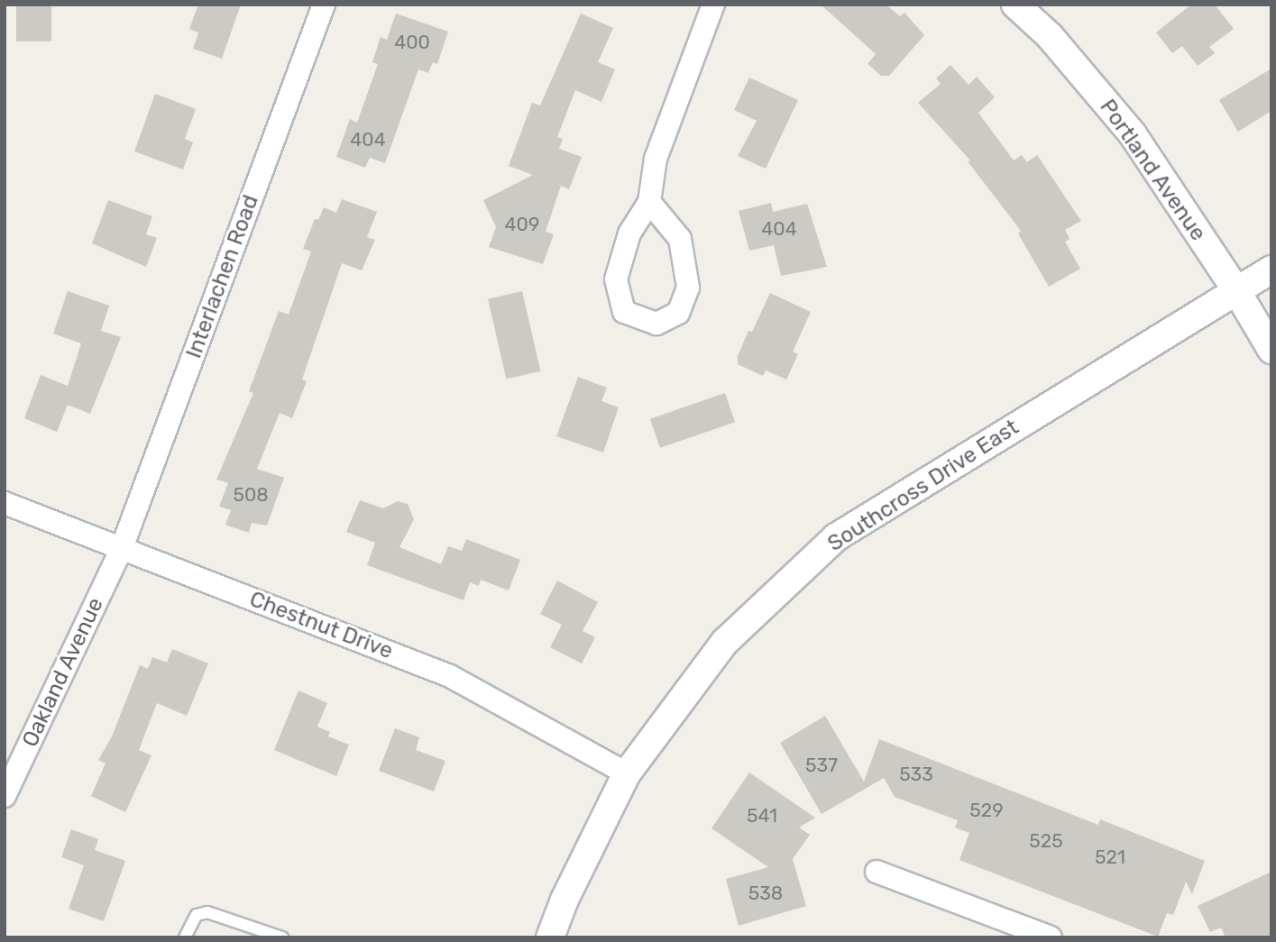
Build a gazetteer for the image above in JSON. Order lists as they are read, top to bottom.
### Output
{
  "streets": {
    "street": [
      "Portland Avenue",
      "Interlachen Road",
      "Southcross Drive East",
      "Chestnut Drive",
      "Oakland Avenue"
    ]
  },
  "crossings": [
    ["Portland Avenue", "Southcross Drive East"],
    ["Interlachen Road", "Chestnut Drive"],
    ["Interlachen Road", "Oakland Avenue"],
    ["Southcross Drive East", "Chestnut Drive"],
    ["Chestnut Drive", "Oakland Avenue"]
  ],
  "house_numbers": [
    "400",
    "404",
    "409",
    "404",
    "508",
    "537",
    "533",
    "529",
    "541",
    "525",
    "521",
    "538"
  ]
}
